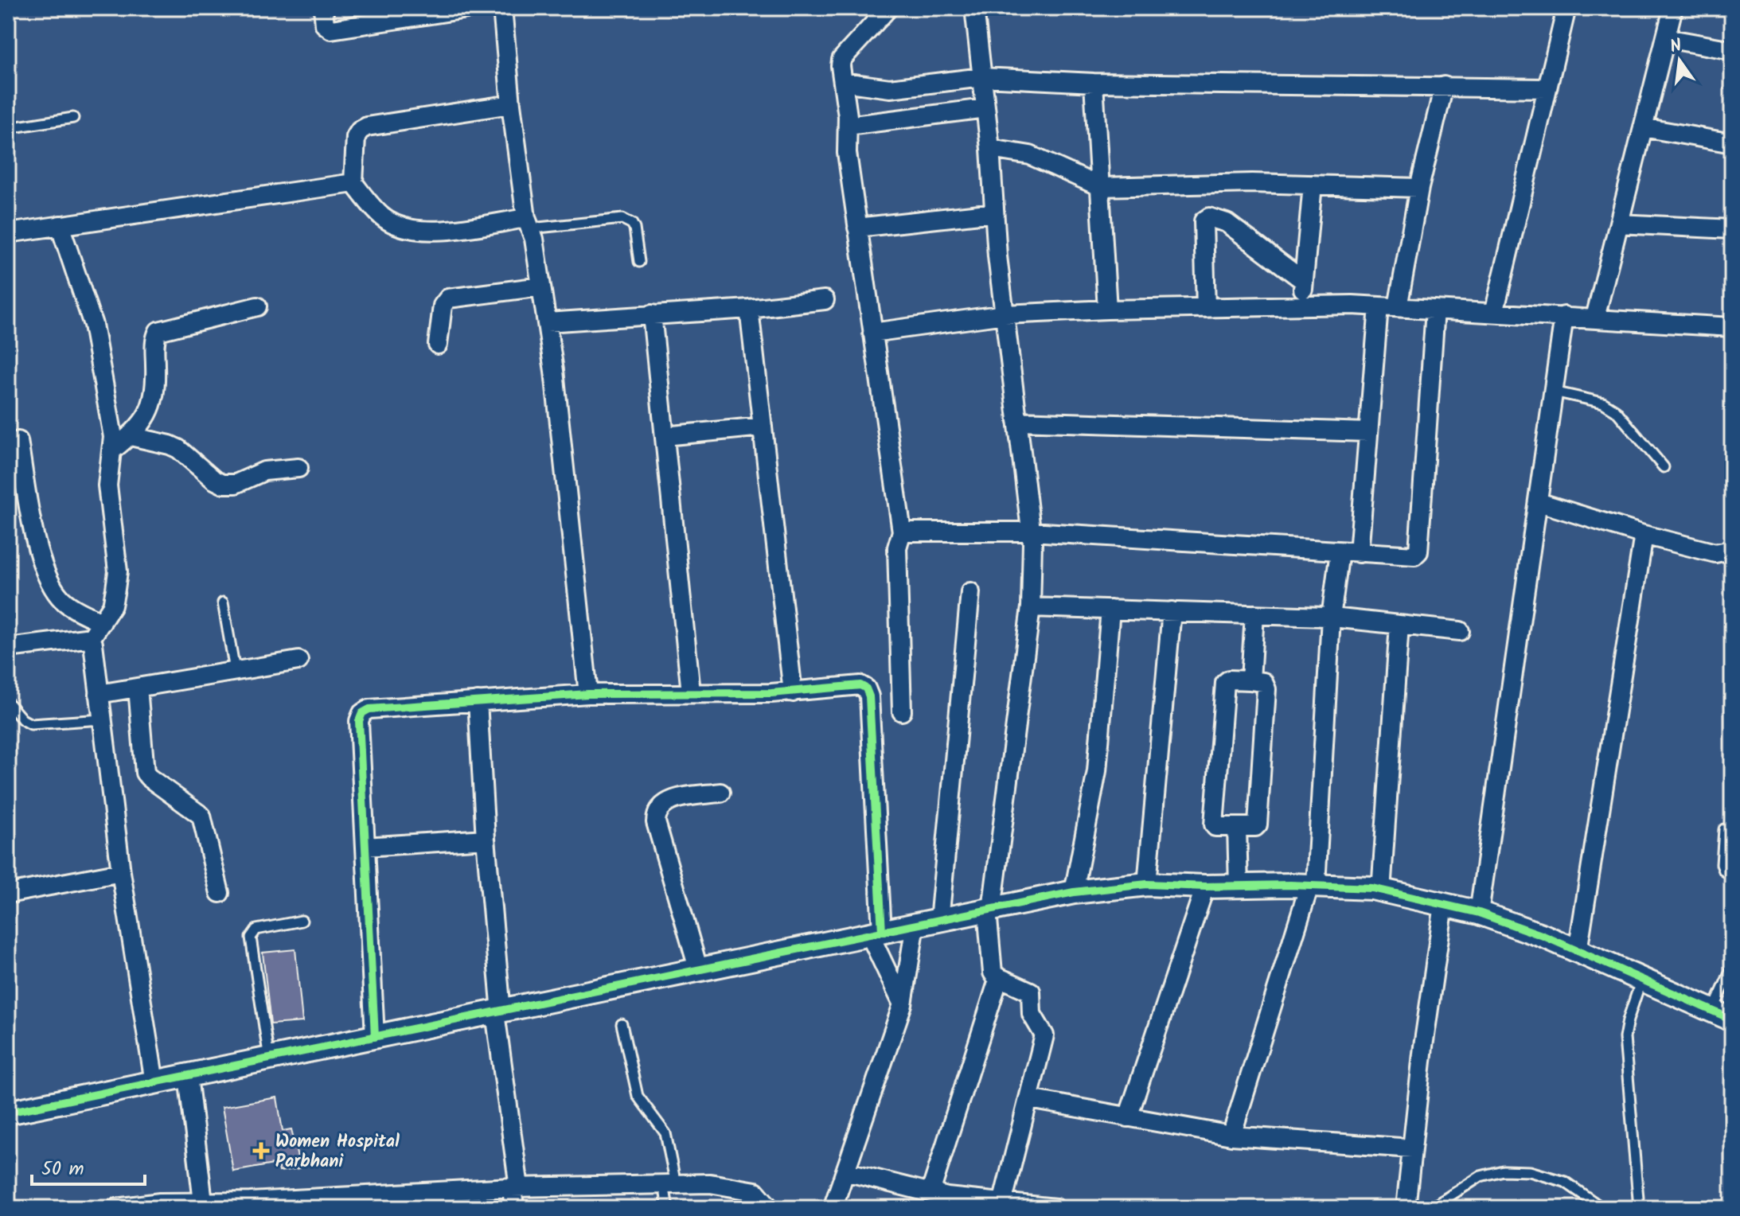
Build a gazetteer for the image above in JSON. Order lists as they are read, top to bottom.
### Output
{
  "places": {
    "health": ["Women Hospital Parbhani"]
  },
  "scale_bar": "50 m",
  "north": "top"
}
